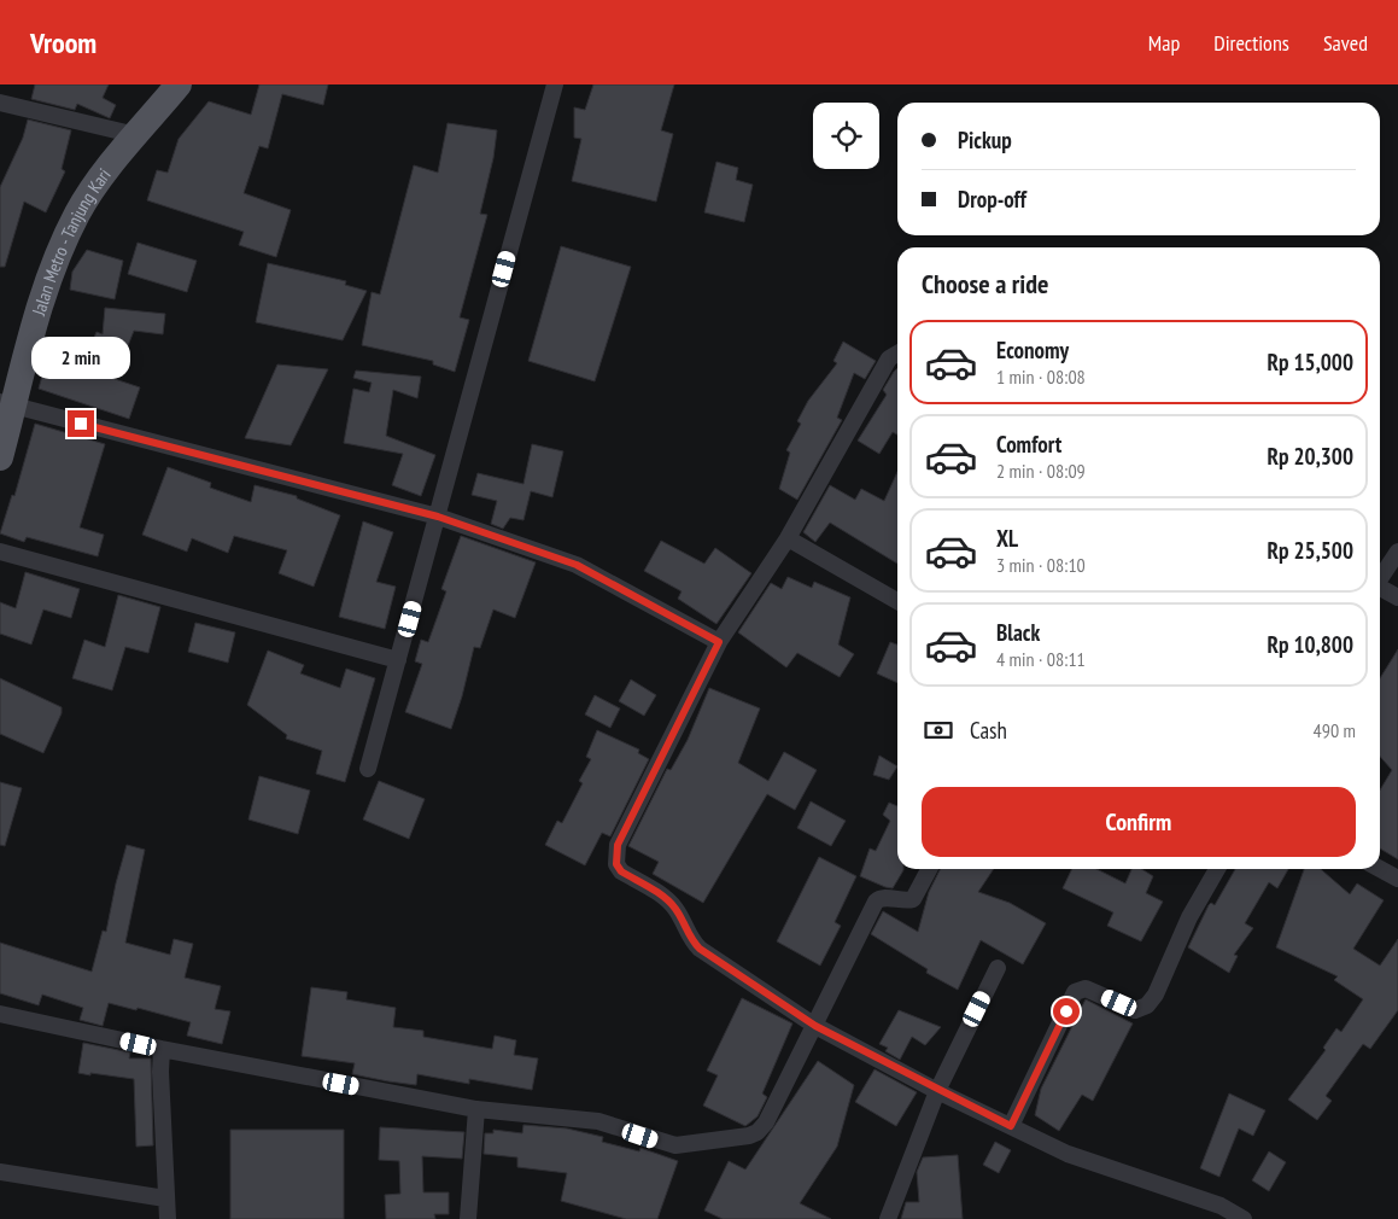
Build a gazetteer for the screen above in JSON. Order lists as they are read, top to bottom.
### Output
{
  "streets": {
    "main road": ["Jalan Metro - Tanjung Kari"]
  },
  "page": {
    "header": "Vroom",
    "nav": ["Map", "Directions", "Saved"],
    "banner": ["Pickup", "Drop-off"],
    "heading": "Choose a ride",
    "list": [
      {
        "name": "Economy",
        "note": "1 min · 08:08",
        "value": "Rp 15,000"
      },
      {
        "name": "Comfort",
        "note": "2 min · 08:09",
        "value": "Rp 20,300"
      },
      {
        "name": "XL",
        "note": "3 min · 08:10",
        "value": "Rp 25,500"
      },
      {
        "name": "Black",
        "note": "4 min · 08:11",
        "value": "Rp 10,800"
      }
    ],
    "bubble": "2 min",
    "pay": ["Cash", "490 m"],
    "buttons": "Confirm"
  }
}
